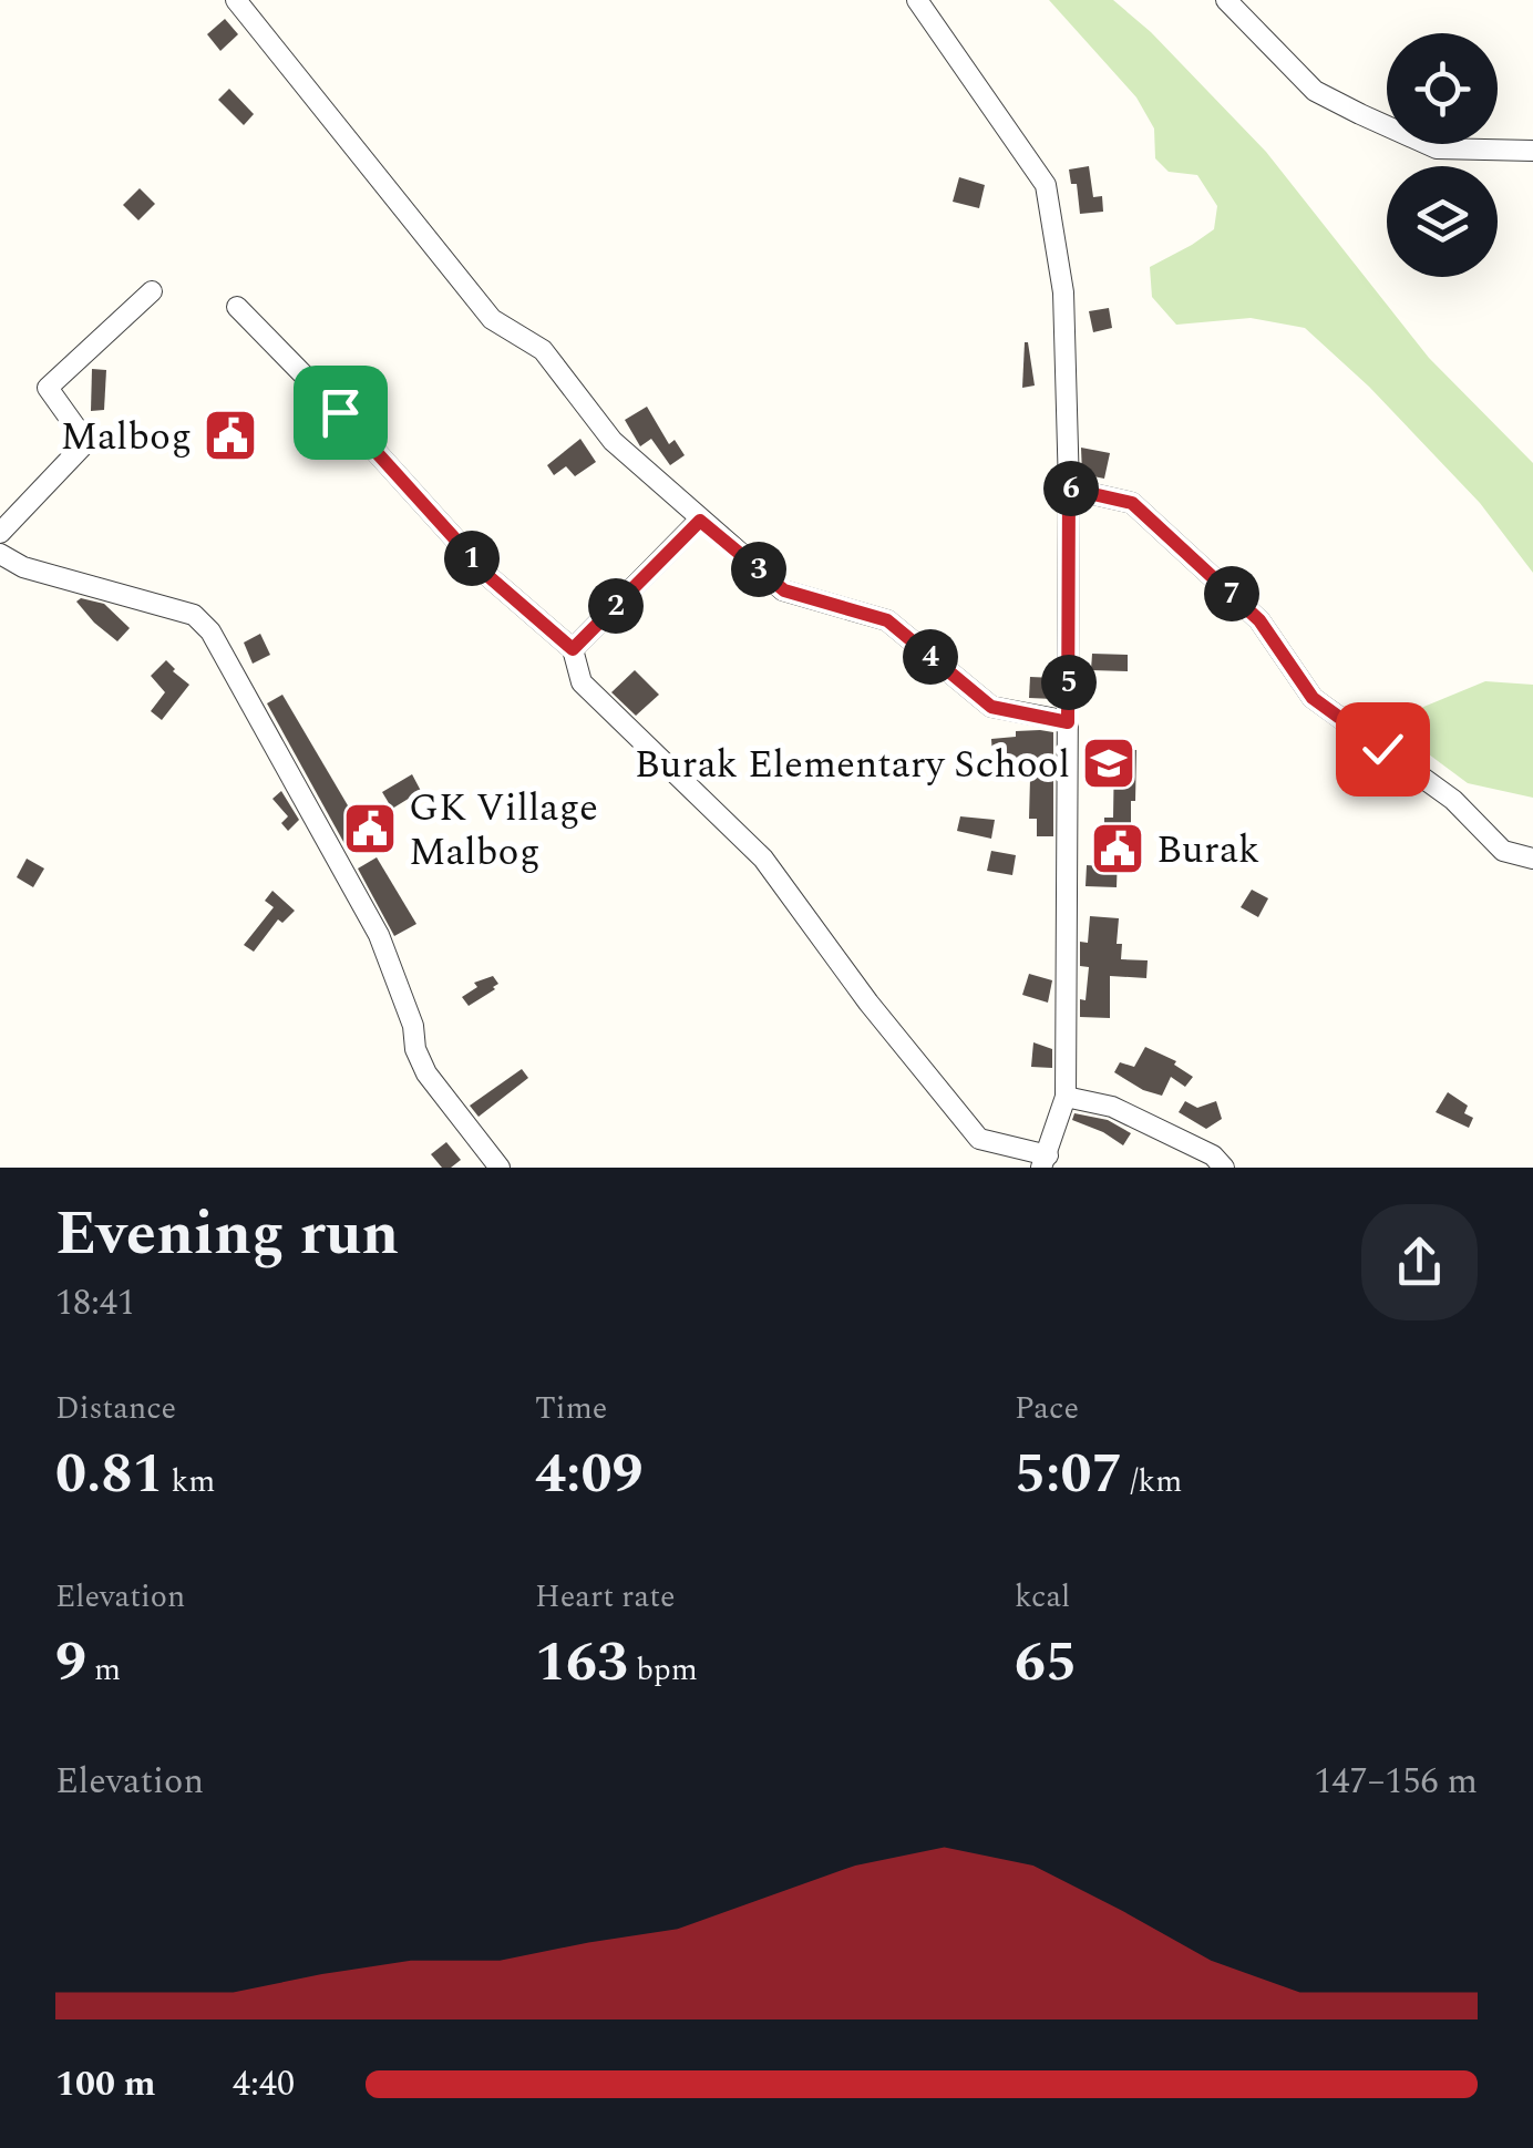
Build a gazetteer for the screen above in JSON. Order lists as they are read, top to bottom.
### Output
{
  "places": {
    "public building": ["Malbog", "GK Village Malbog", "Burak"],
    "school or university": ["Burak Elementary School"]
  },
  "page": {
    "pins": [
      "6",
      "1",
      "3",
      "7",
      "2",
      "4",
      "5"
    ],
    "heading": ["Evening run", "18:41"],
    "stats": [
      ["Distance", "0.81 km"],
      ["Time", "4:09"],
      ["Pace", "5:07 /km"],
      ["Elevation", "9 m"],
      ["Heart rate", "163 bpm"],
      ["kcal", "65"]
    ],
    "chart": ["Elevation", "147–156 m"],
    "list": [
      {
        "name": "100 m",
        "note": "4:40"
      }
    ]
  }
}
